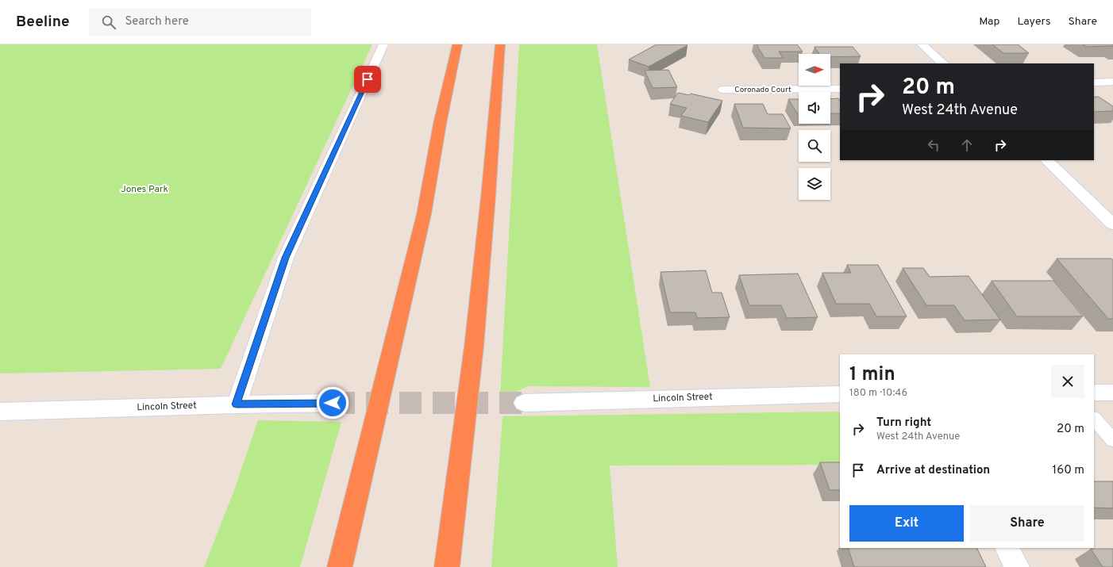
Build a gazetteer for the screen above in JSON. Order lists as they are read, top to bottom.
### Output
{
  "streets": {
    "street": ["Coronado Court", "Lincoln Street"]
  },
  "parks": ["Jones Park"],
  "north": "right",
  "page": {
    "header": "Beeline",
    "search": "Search here",
    "nav": ["Map", "Layers", "Share"],
    "turn": ["20 m", "West 24th Avenue"],
    "heading": ["1 min", "180 m · 10:46"],
    "list": [
      {
        "name": "Turn right",
        "note": "West 24th Avenue",
        "value": "20 m"
      },
      {
        "name": "Arrive at destination",
        "value": "160 m"
      }
    ],
    "buttons": ["Exit", "Share"]
  }
}
